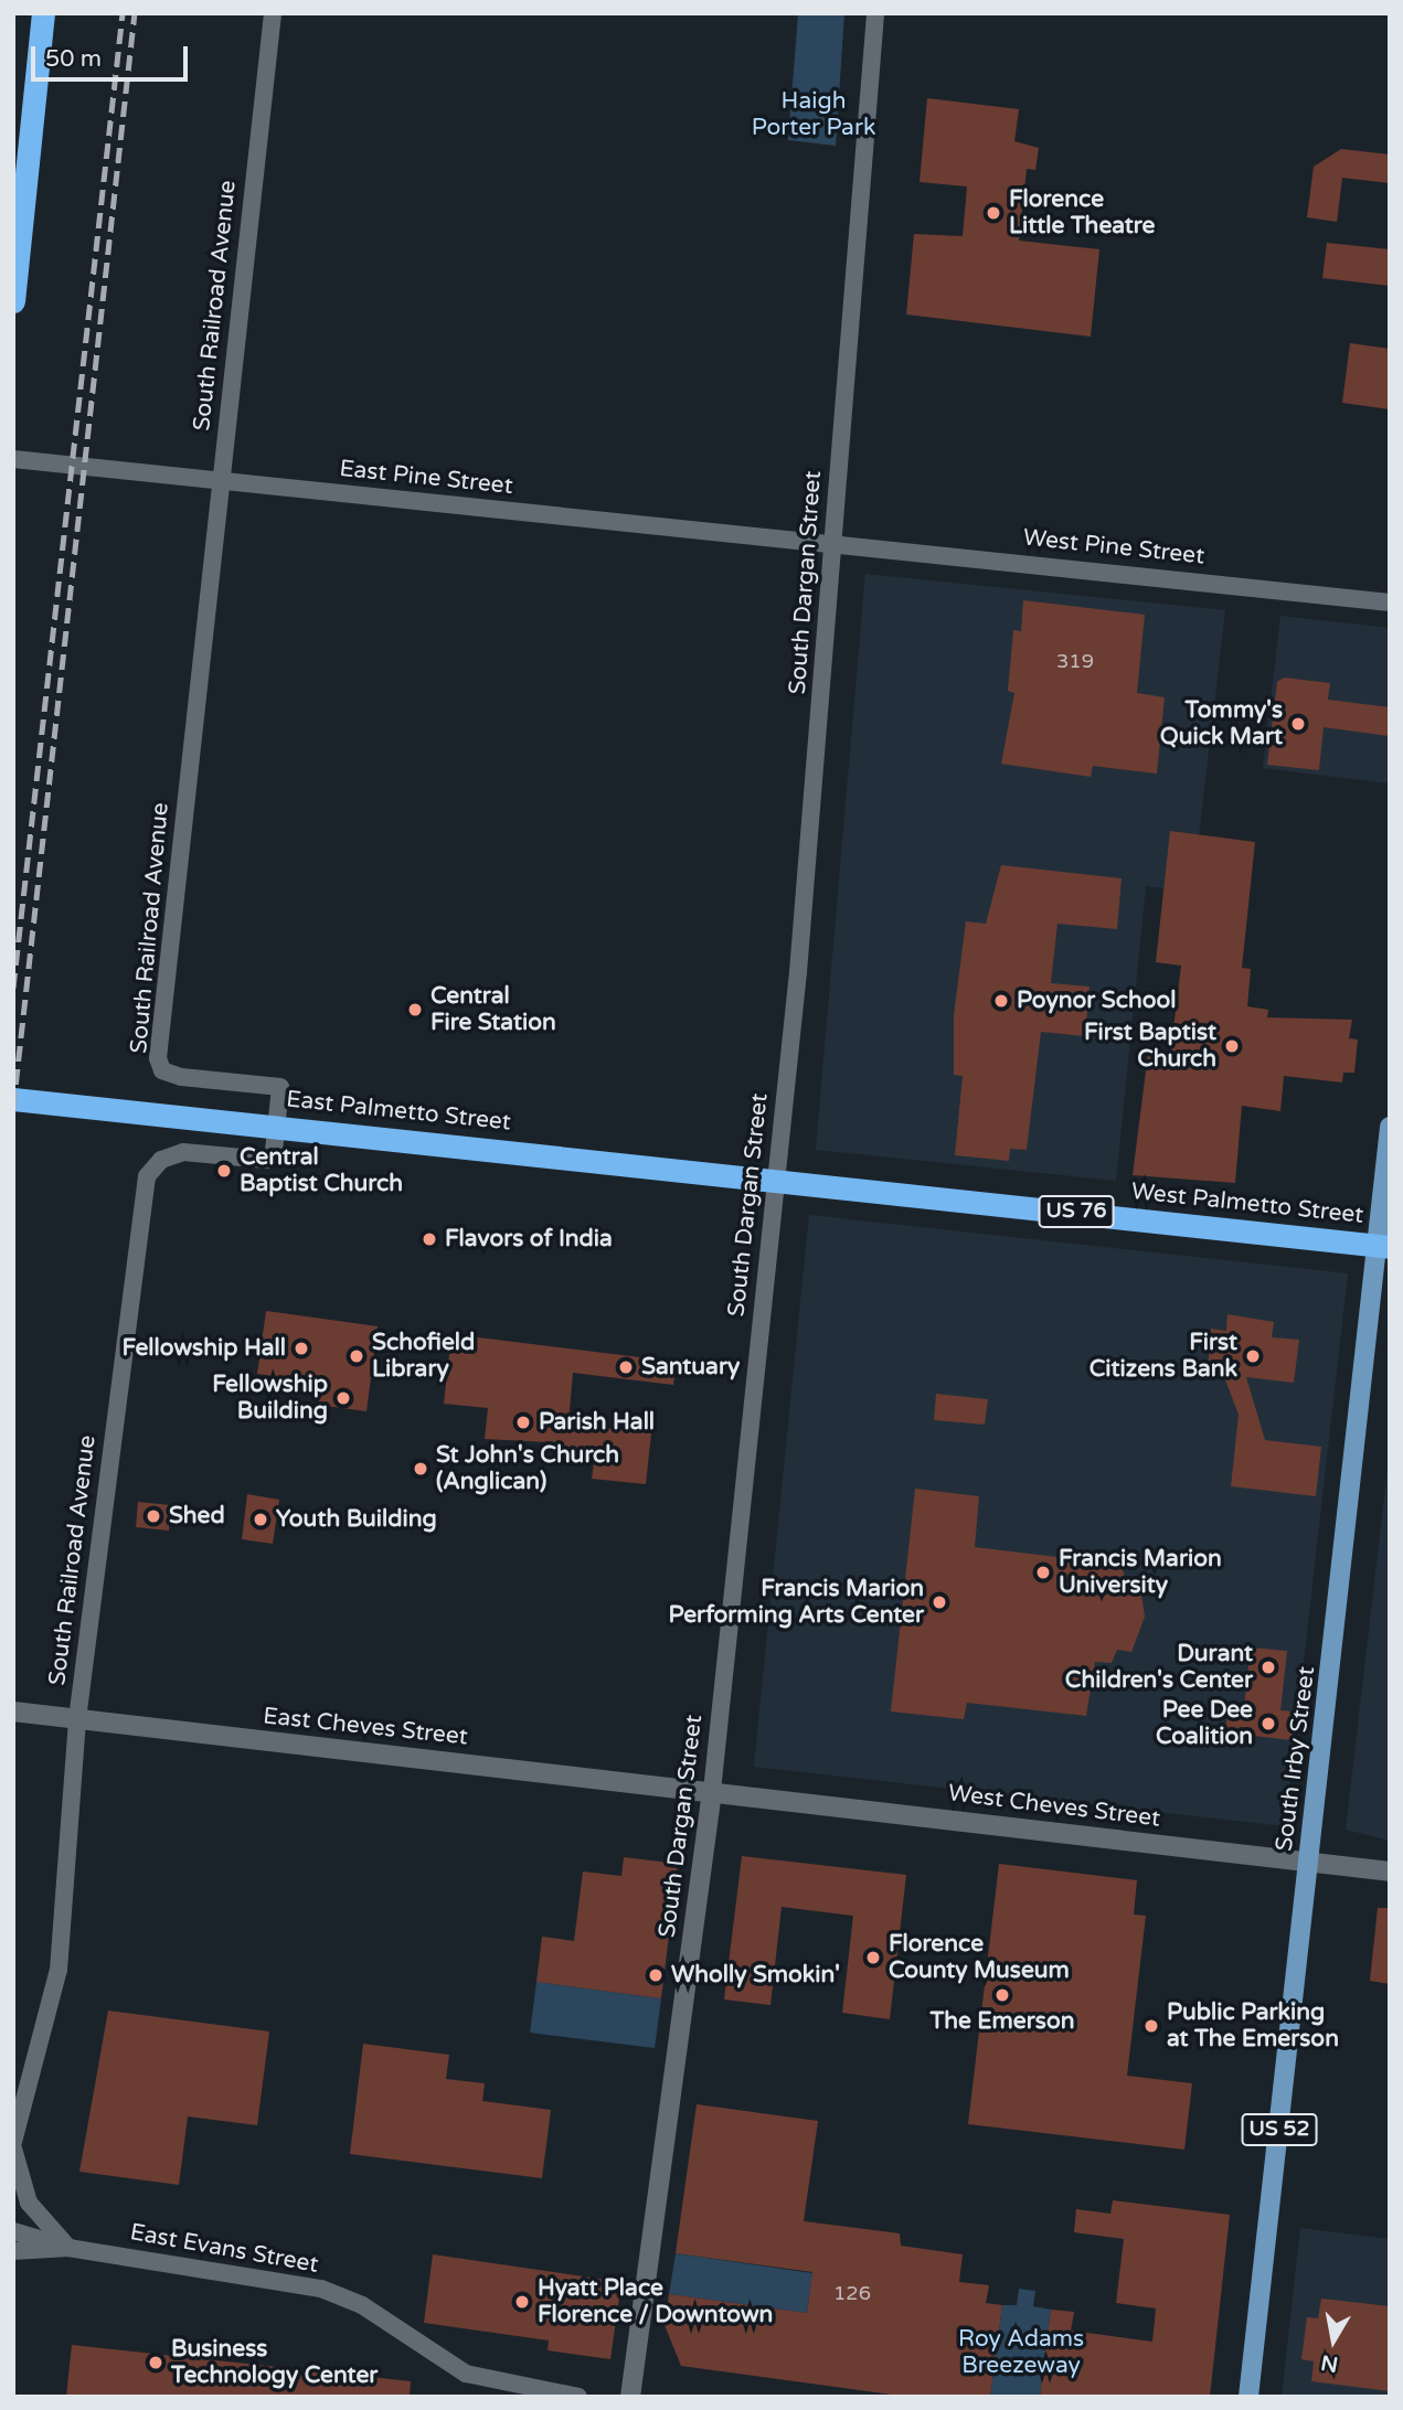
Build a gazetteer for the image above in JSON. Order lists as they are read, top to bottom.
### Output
{
  "streets": {
    "highway": ["East Palmetto Street", "West Palmetto Street", "US 76"],
    "main road": [
      "South Dargan Street",
      "East Cheves Street",
      "South Irby Street",
      "West Cheves Street",
      "US 52"
    ],
    "street": [
      "South Railroad Avenue",
      "East Pine Street",
      "West Pine Street",
      "East Evans Street"
    ]
  },
  "crossings": [
    ["South Railroad Avenue", "East Pine Street"],
    ["South Railroad Avenue", "East Palmetto Street"],
    ["South Railroad Avenue", "East Cheves Street"],
    ["East Pine Street", "West Pine Street"],
    ["East Pine Street", "South Dargan Street"],
    ["West Pine Street", "South Dargan Street"],
    ["South Dargan Street", "East Palmetto Street"],
    ["South Dargan Street", "West Palmetto Street"],
    ["South Dargan Street", "East Cheves Street"],
    ["South Dargan Street", "West Cheves Street"],
    ["East Palmetto Street", "West Palmetto Street"],
    ["West Palmetto Street", "South Irby Street"],
    ["East Cheves Street", "West Cheves Street"],
    ["South Irby Street", "West Cheves Street"]
  ],
  "parks": ["Haigh Porter Park", "Roy Adams Breezeway"],
  "places": [
    "Florence Little Theatre",
    "Tommy's Quick Mart",
    "Poynor School",
    "Central Fire Station",
    "First Baptist Church",
    "Central Baptist Church",
    "Flavors of India",
    "Fellowship Hall",
    "Schofield Library",
    "First Citizens Bank",
    "Santuary",
    "Fellowship Building",
    "Parish Hall",
    "St John's Church (Anglican)",
    "Shed",
    "Youth Building",
    "Francis Marion University",
    "Francis Marion Performing Arts Center",
    "Durant Children's Center",
    "Pee Dee Coalition",
    "Florence County Museum",
    "Wholly Smokin'",
    "The Emerson",
    "Public Parking at The Emerson",
    "Hyatt Place Florence / Downtown",
    "Business Technology Center"
  ],
  "house_numbers": ["319", "126"],
  "scale_bar": "50 m",
  "north": "bottom"
}
